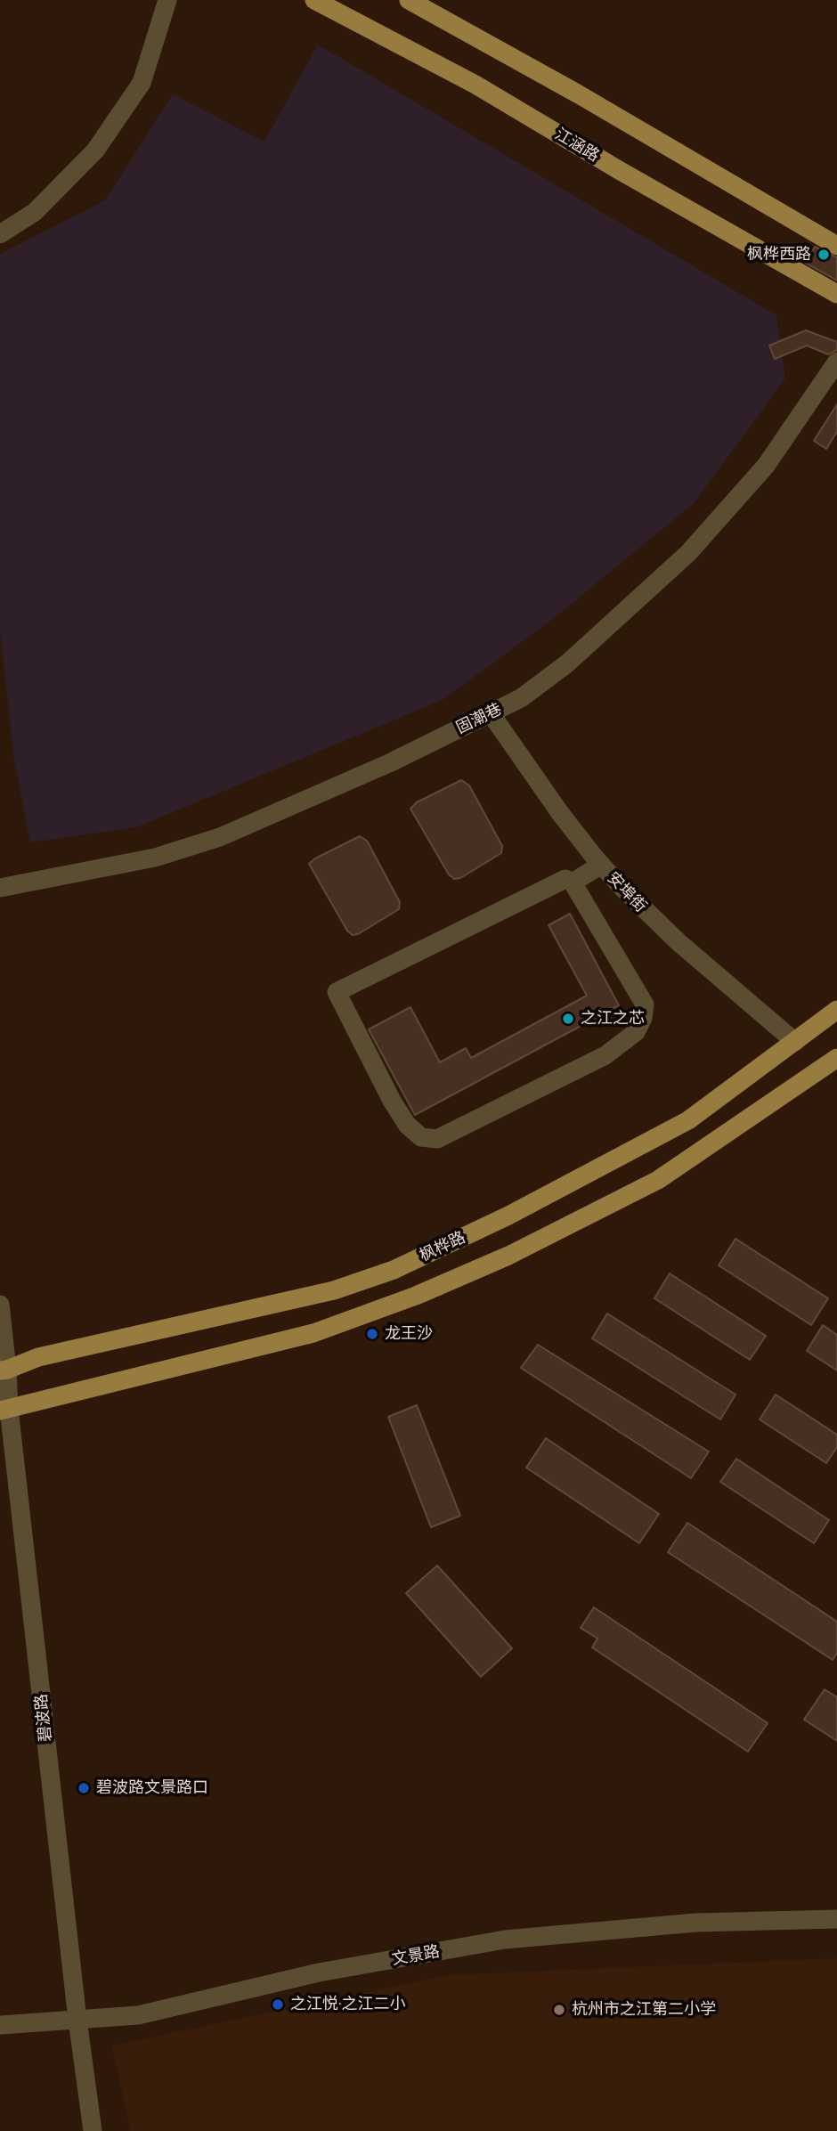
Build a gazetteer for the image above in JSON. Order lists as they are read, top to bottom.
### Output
{
  "streets": {
    "main road": ["江涵路", "枫桦路"],
    "street": [
      "固潮巷",
      "安埠街",
      "碧波路",
      "文景路"
    ]
  },
  "crossings": [
    ["固潮巷", "安埠街"],
    ["安埠街", "枫桦路"],
    ["枫桦路", "碧波路"],
    ["碧波路", "文景路"]
  ],
  "places": [
    "枫桦西路",
    "之江之芯",
    "龙王沙",
    "碧波路文景路口",
    "之江悦·之江二小",
    "杭州市之江第二小学"
  ]
}
